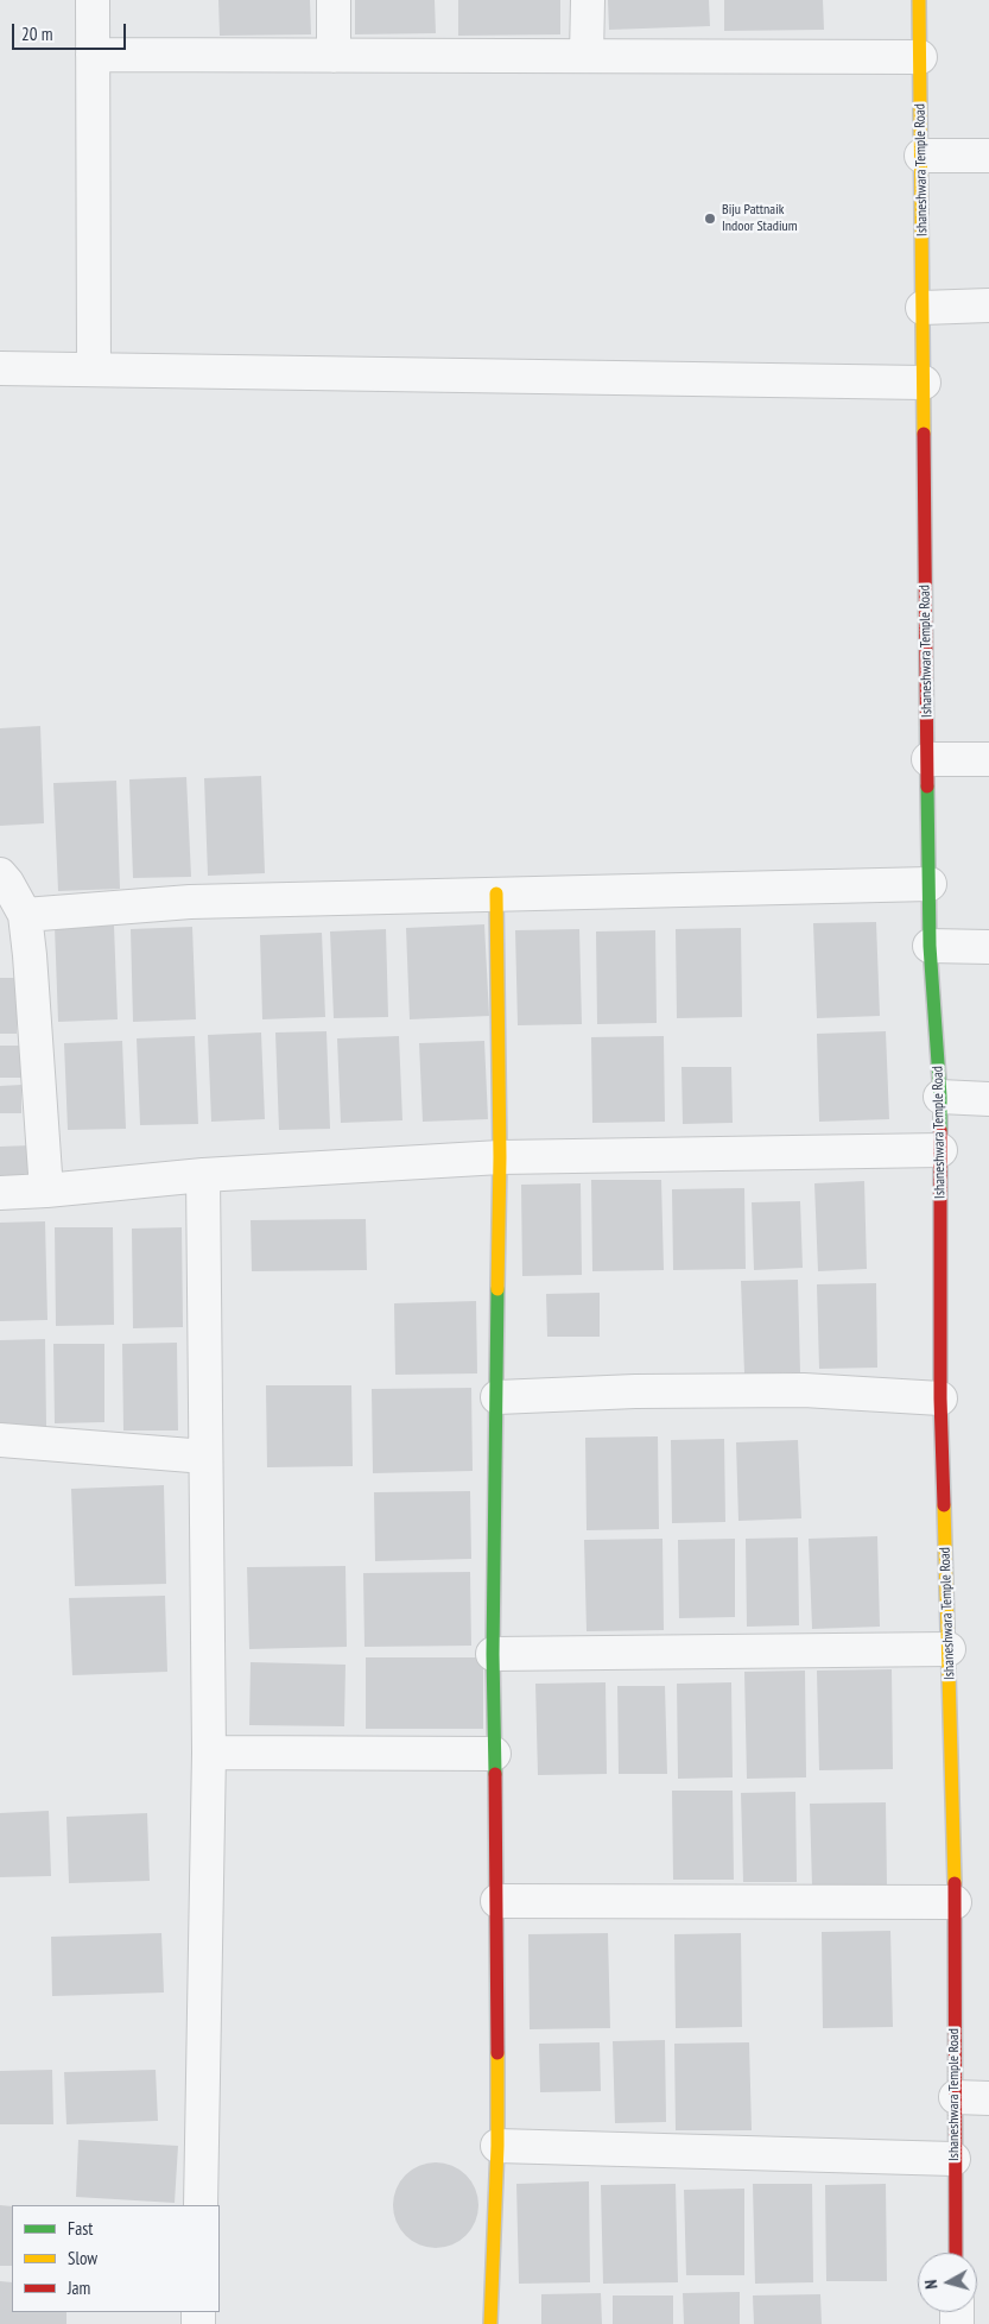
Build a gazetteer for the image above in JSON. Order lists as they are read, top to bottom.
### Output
{
  "streets": {
    "street": ["Ishaneshwara Temple Road"]
  },
  "places": ["Biju Pattnaik Indoor Stadium"],
  "legend": ["Fast", "Slow", "Jam"],
  "scale_bar": "20 m",
  "north": "left"
}
